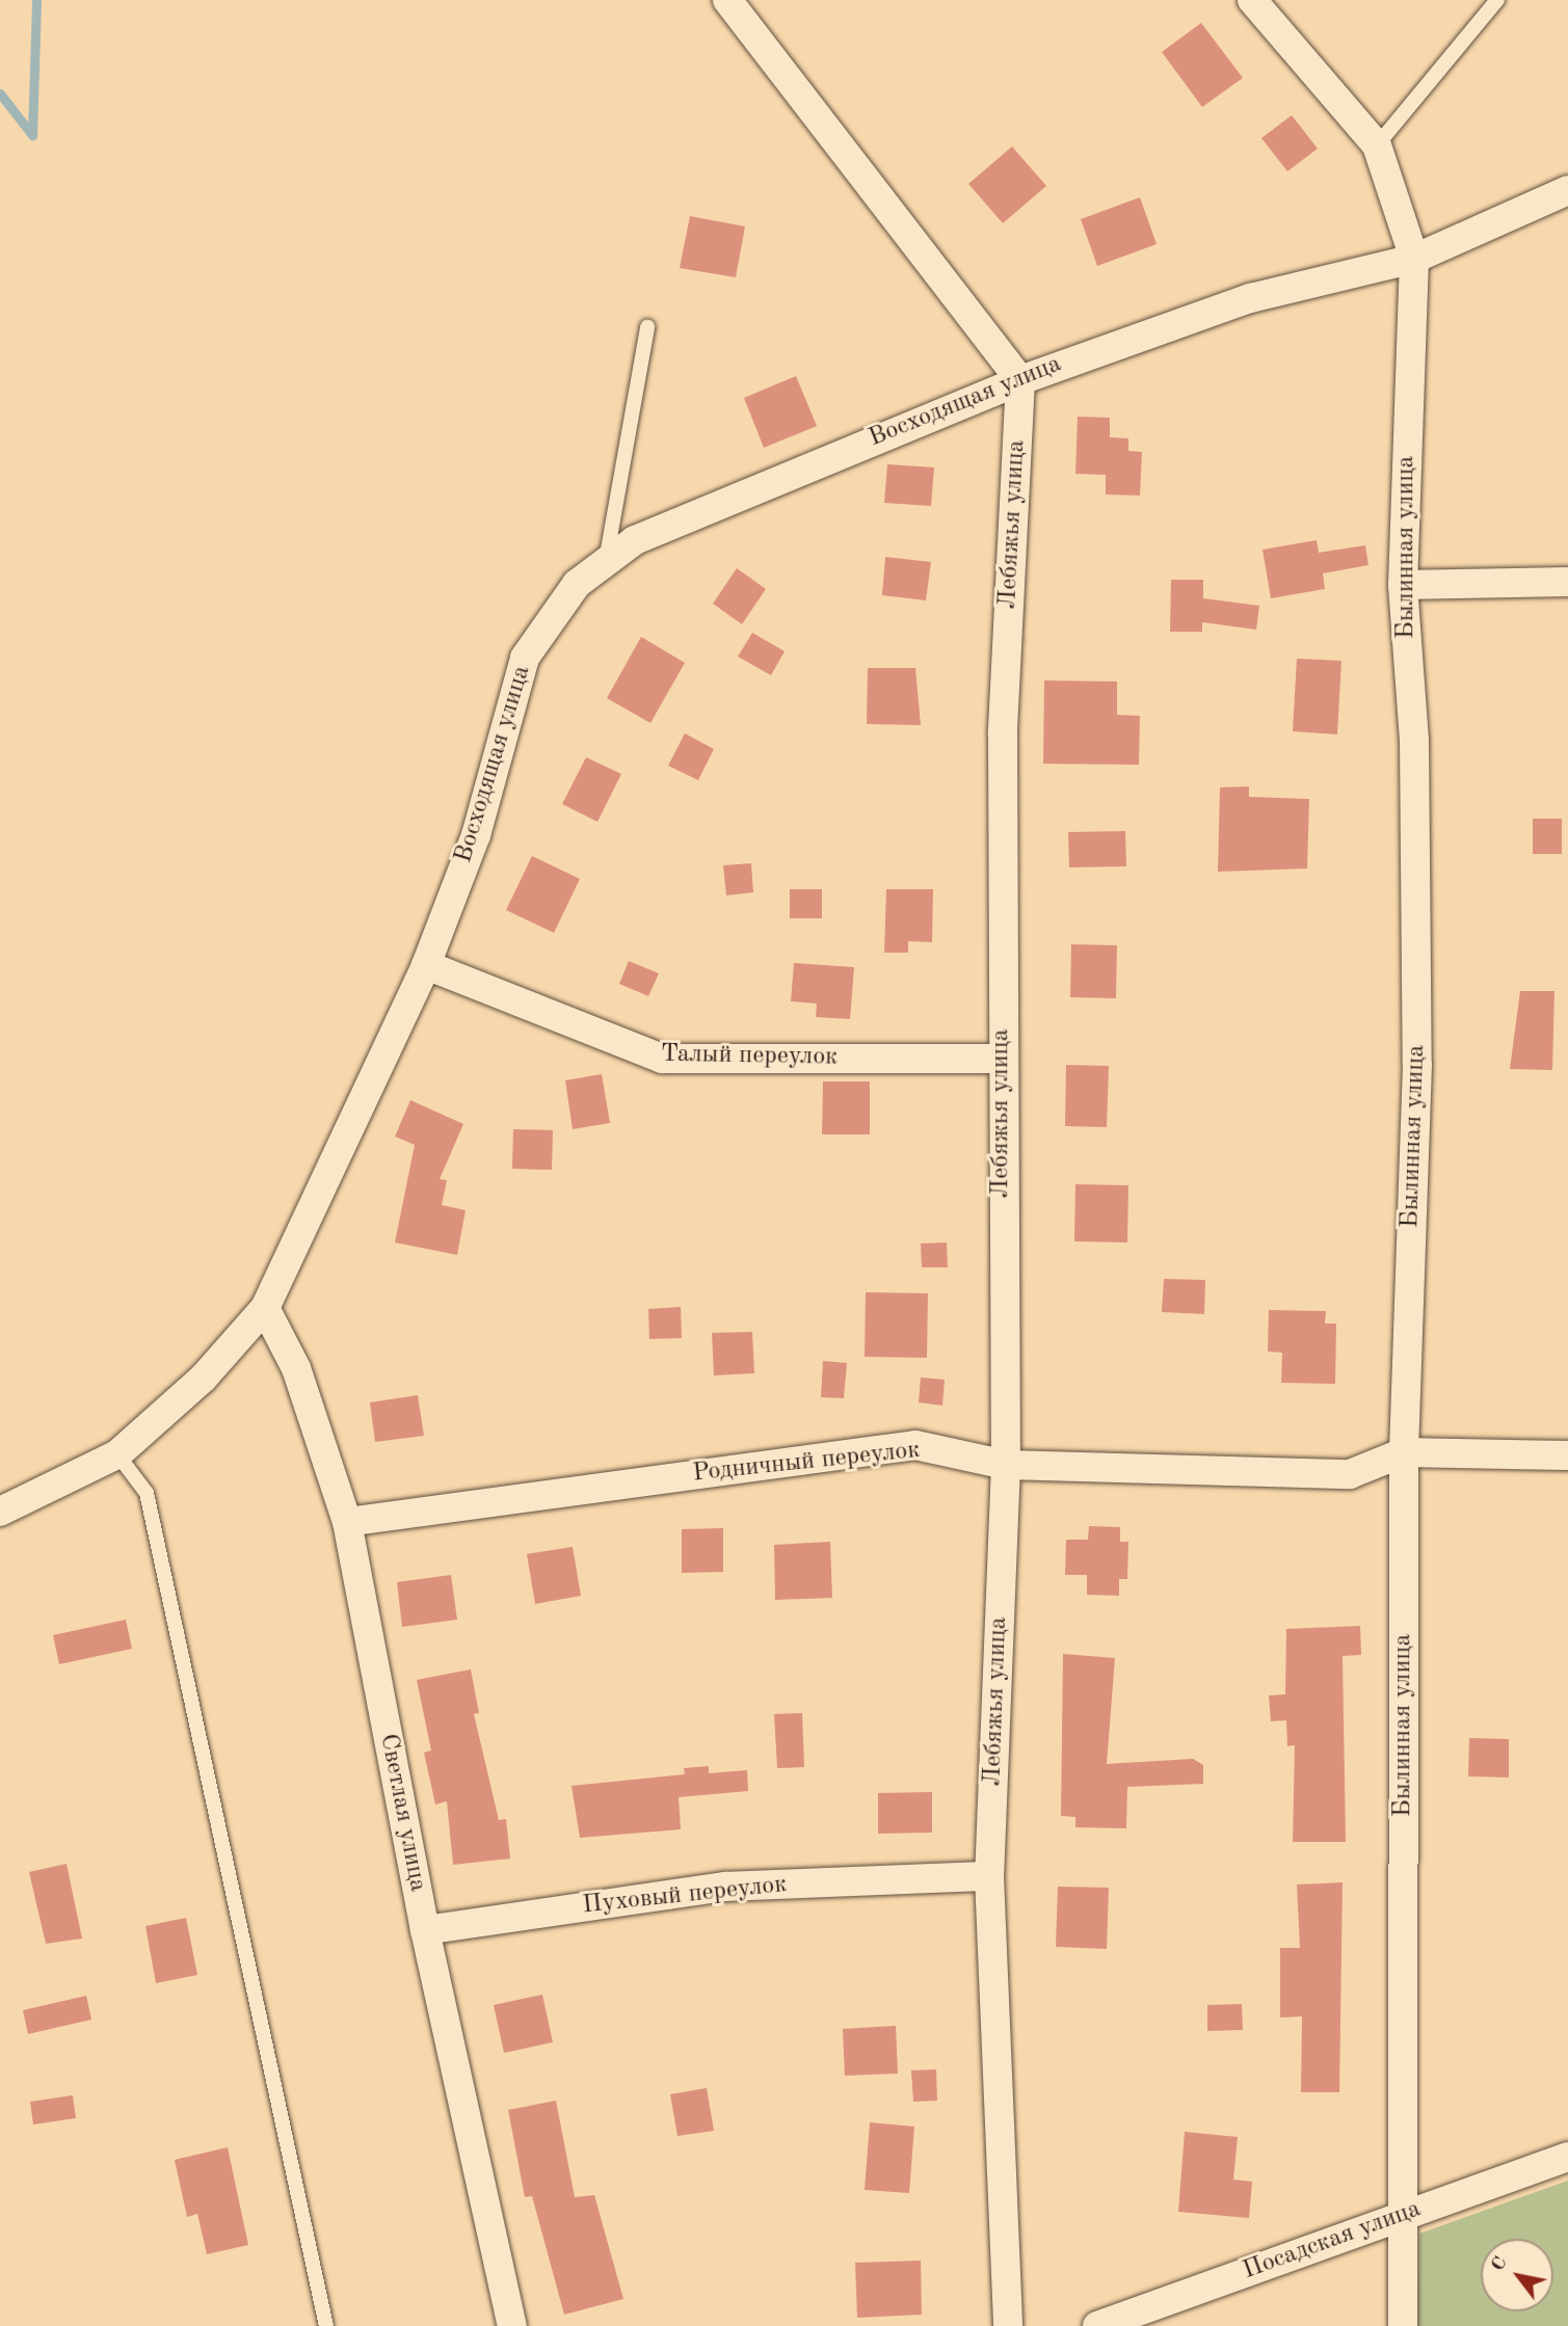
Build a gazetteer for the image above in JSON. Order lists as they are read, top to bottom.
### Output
{
  "streets": {
    "street": [
      "Восходящая улица",
      "Лебяжья улица",
      "Былинная улица",
      "Талый переулок",
      "Родничный переулок",
      "Светлая улица",
      "Пуховый переулок",
      "Посадская улица"
    ]
  },
  "crossings": [
    ["Восходящая улица", "Лебяжья улица"],
    ["Восходящая улица", "Былинная улица"],
    ["Восходящая улица", "Талый переулок"],
    ["Восходящая улица", "Светлая улица"],
    ["Лебяжья улица", "Талый переулок"],
    ["Лебяжья улица", "Родничный переулок"],
    ["Лебяжья улица", "Пуховый переулок"],
    ["Былинная улица", "Родничный переулок"],
    ["Былинная улица", "Посадская улица"],
    ["Родничный переулок", "Светлая улица"],
    ["Светлая улица", "Пуховый переулок"]
  ],
  "north": "top left"
}
